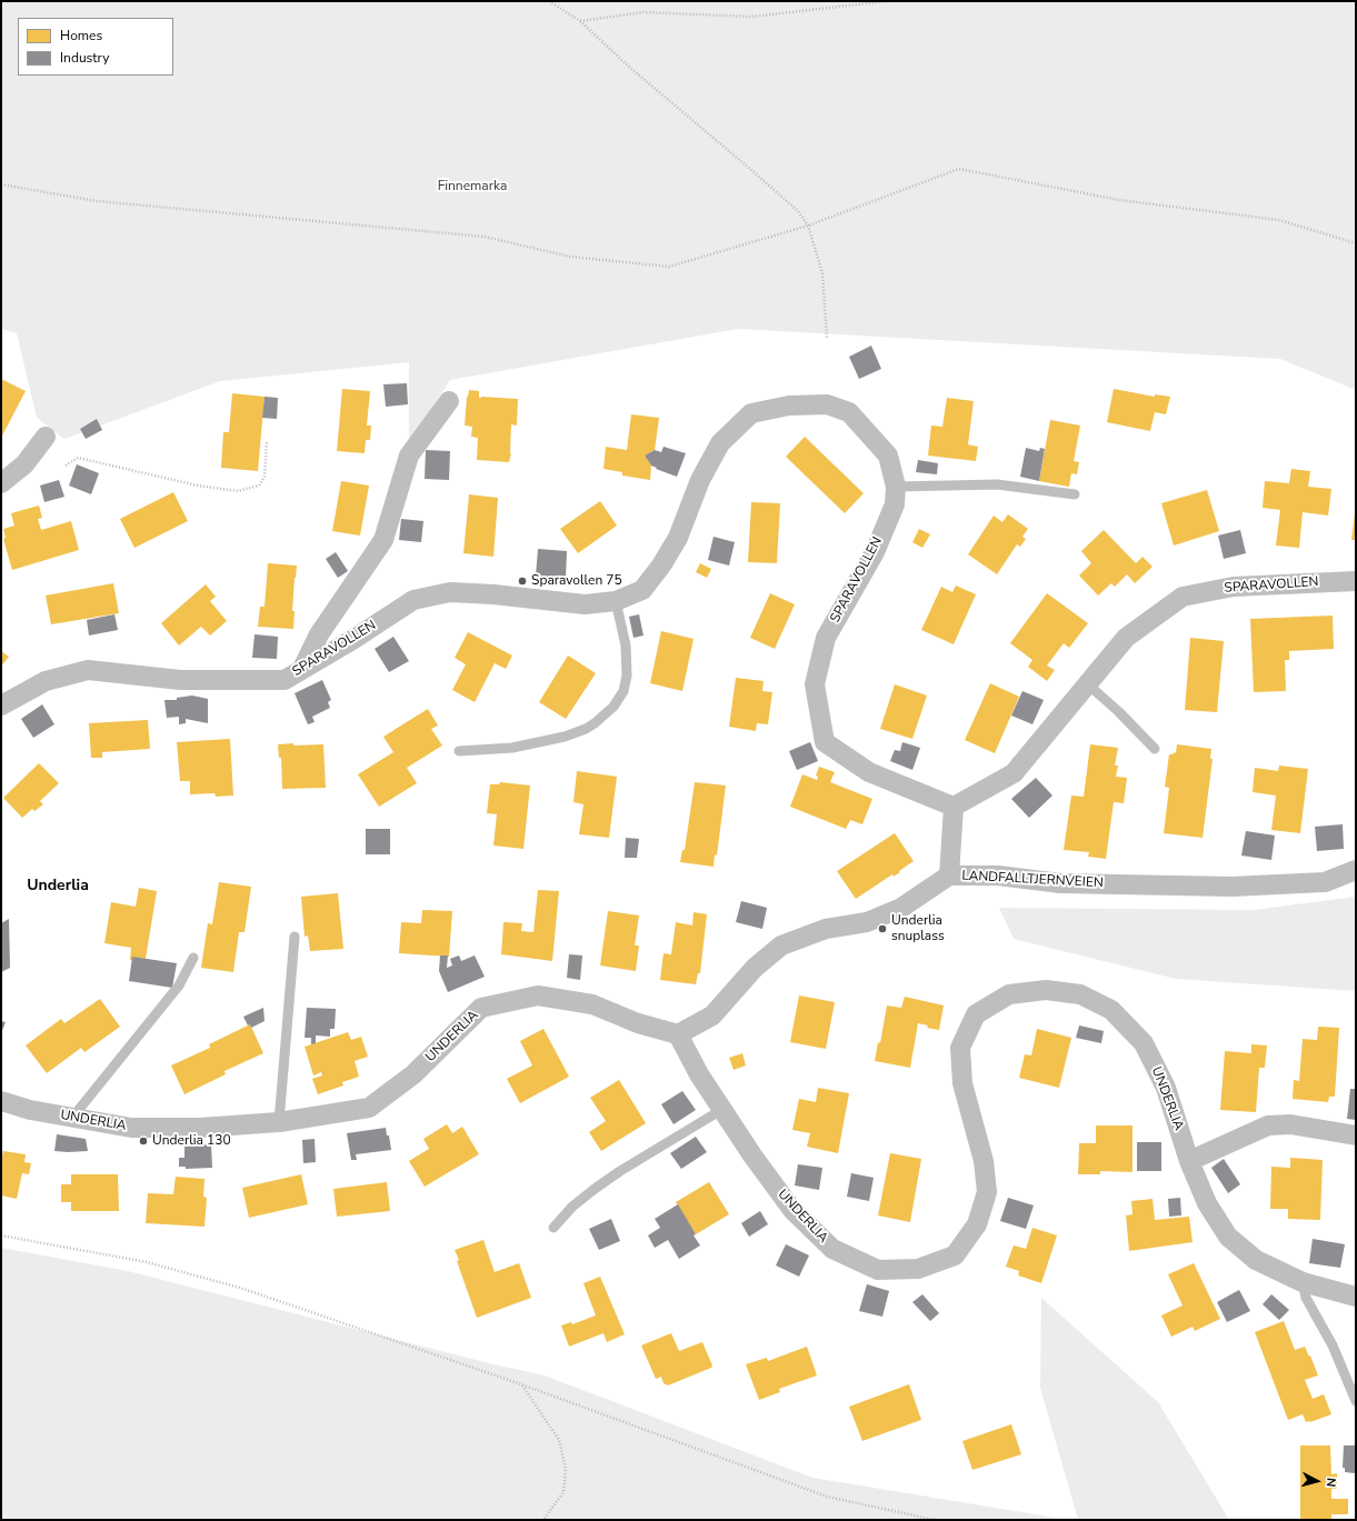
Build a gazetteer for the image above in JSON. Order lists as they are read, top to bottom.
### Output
{
  "streets": {
    "street": ["SPARAVOLLEN", "LANDFALLTJERNVEIEN", "UNDERLIA"]
  },
  "crossings": [
    ["LANDFALLTJERNVEIEN", "UNDERLIA"]
  ],
  "districts": ["Underlia"],
  "parks": ["Finnemarka"],
  "places": ["Sparavollen 75", "Underlia snuplass", "Underlia 130"],
  "legend": ["Homes", "Industry"],
  "north": "right"
}
